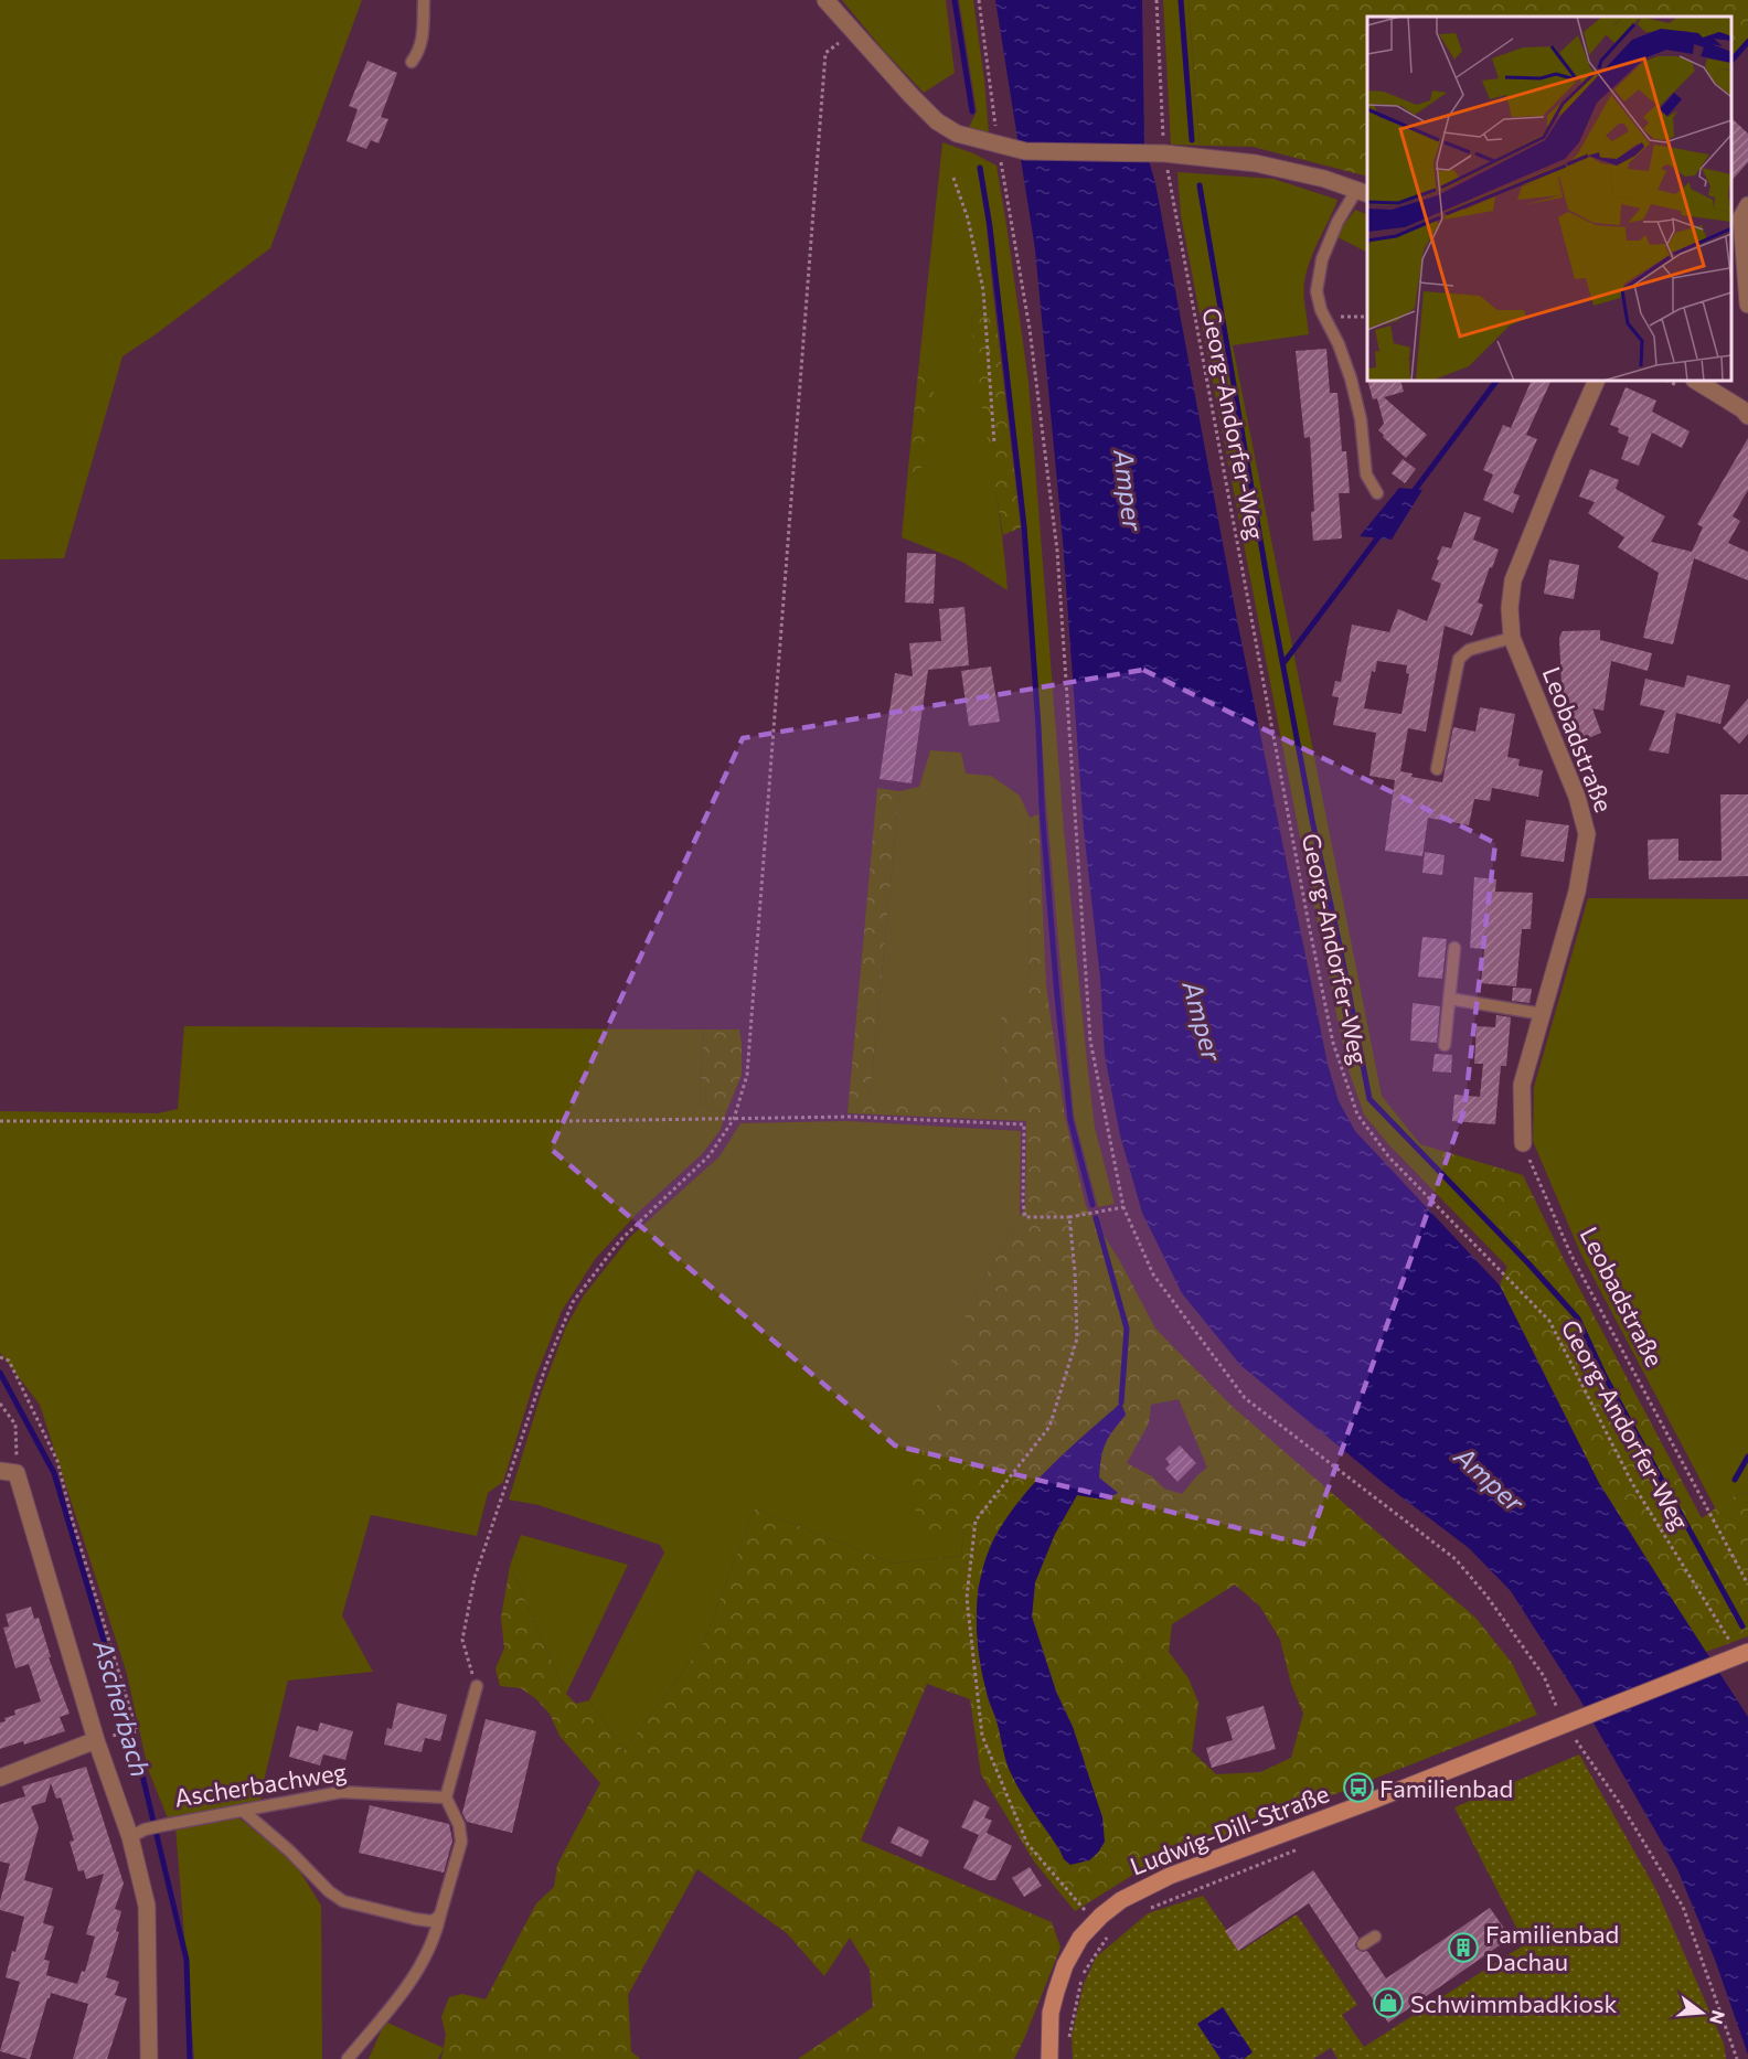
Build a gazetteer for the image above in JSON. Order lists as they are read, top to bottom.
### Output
{
  "streets": {
    "street": ["Leobadstraße", "Ludwig-Dill-Straße"],
    "lane": ["Ascherbachweg"],
    "path": ["Georg-Andorfer-Weg"]
  },
  "crossings": [
    ["Georg-Andorfer-Weg", "Ludwig-Dill-Straße"]
  ],
  "water": ["Amper", "Ascherbach"],
  "places": {
    "bus stop": ["Familienbad"],
    "building": ["Familienbad Dachau"],
    "shop": ["Schwimmbadkiosk"]
  },
  "north": "right"
}
